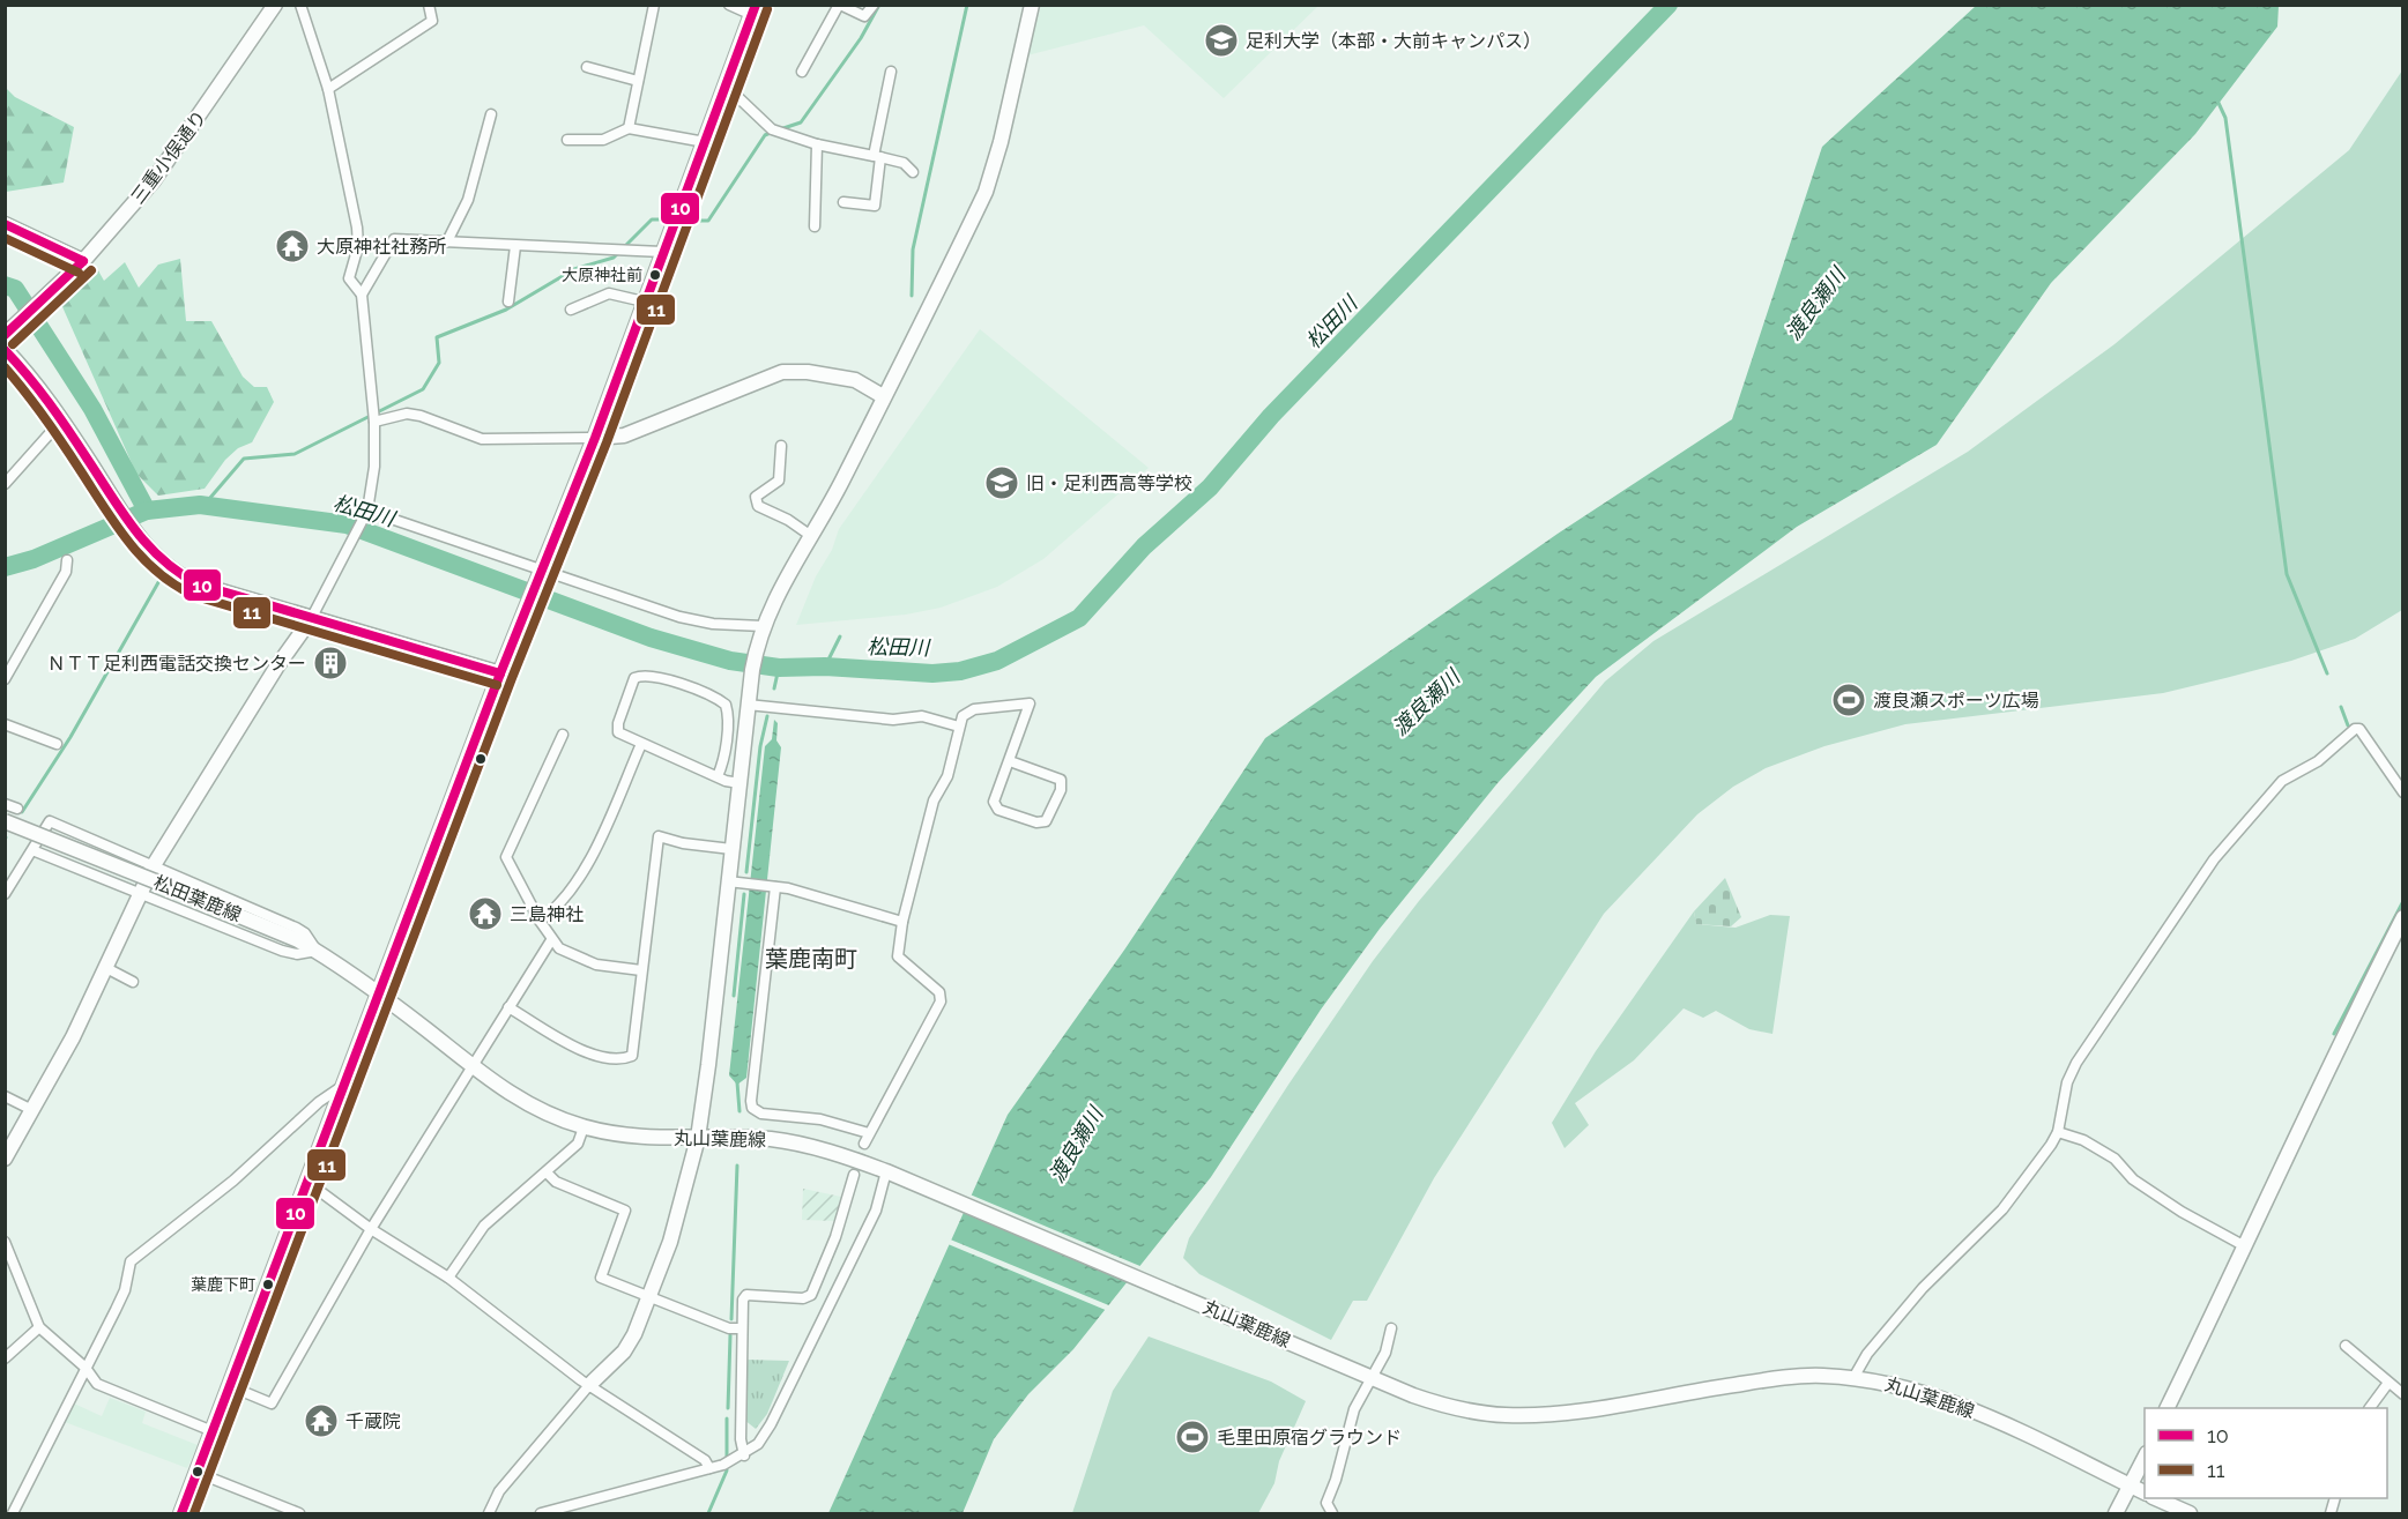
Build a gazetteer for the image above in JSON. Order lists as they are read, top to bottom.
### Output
{
  "streets": {
    "street": ["三重小俣通り", "松田葉鹿線", "丸山葉鹿線"]
  },
  "crossings": [
    ["松田葉鹿線", "丸山葉鹿線"]
  ],
  "districts": ["葉鹿南町"],
  "water": ["渡良瀬川", "松田川"],
  "places": {
    "school or university": ["足利大学（本部・大前キャンパス）", "旧・足利西高等学校"],
    "temple": ["大原神社社務所", "三島神社", "千蔵院"],
    "other": ["大原神社前", "葉鹿下町"],
    "building": ["ＮＴＴ足利西電話交換センター"],
    "sports": ["渡良瀬スポーツ広場", "毛里田原宿グラウンド"]
  },
  "lines": ["transit line 10", "transit line 11"],
  "legend": ["10", "11"]
}
